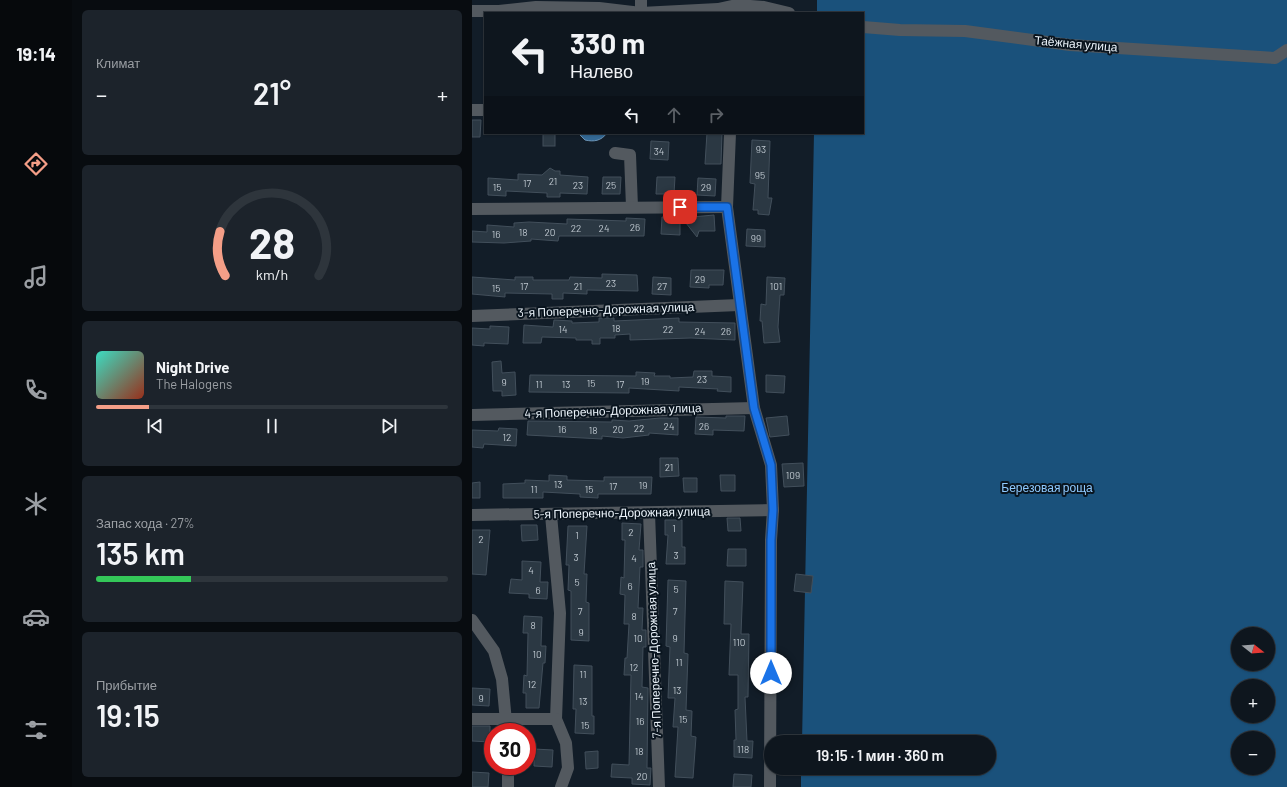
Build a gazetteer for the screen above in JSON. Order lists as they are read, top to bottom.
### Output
{
  "streets": {
    "street": [
      "Таёжная улица",
      "3-я Поперечно-Дорожная улица",
      "4-я Поперечно-Дорожная улица",
      "5-я Поперечно-Дорожная улица",
      "7-я Поперечно-Дорожная улица"
    ]
  },
  "crossings": [
    ["5-я Поперечно-Дорожная улица", "7-я Поперечно-Дорожная улица"]
  ],
  "parks": ["Березовая роща"],
  "house_numbers": [
    "93",
    "34",
    "95",
    "21",
    "17",
    "23",
    "25",
    "15",
    "29",
    "26",
    "22",
    "24",
    "18",
    "20",
    "16",
    "99",
    "29",
    "23",
    "17",
    "21",
    "27",
    "101",
    "15",
    "18",
    "14",
    "22",
    "24",
    "26",
    "23",
    "19",
    "9",
    "15",
    "11",
    "13",
    "17",
    "24",
    "26",
    "22",
    "16",
    "20",
    "18",
    "12",
    "21",
    "109",
    "13",
    "19",
    "17",
    "11",
    "15",
    "1",
    "2",
    "1",
    "2",
    "3",
    "3",
    "4",
    "4",
    "5",
    "6",
    "5",
    "6",
    "7",
    "7",
    "8",
    "8",
    "9",
    "10",
    "9",
    "110",
    "10",
    "11",
    "12",
    "11",
    "12",
    "13",
    "14",
    "9",
    "13",
    "15",
    "16",
    "15",
    "118",
    "18",
    "20"
  ],
  "north": "right",
  "page": {
    "tabs": "19:14",
    "tile": [
      "Климат",
      ["Запас хода · 27%", "135 km"],
      ["Прибытие", "19:15"]
    ],
    "turn": ["330 m", "Налево"],
    "heat": ["−", "21°", "+"],
    "song": ["Night Drive", "The Halogens"],
    "map_buttons": ["+", "−"],
    "limit": "30",
    "trip": "19:15 · 1 мин · 360 m",
    "gauge": ["28", "km/h"]
  }
}
